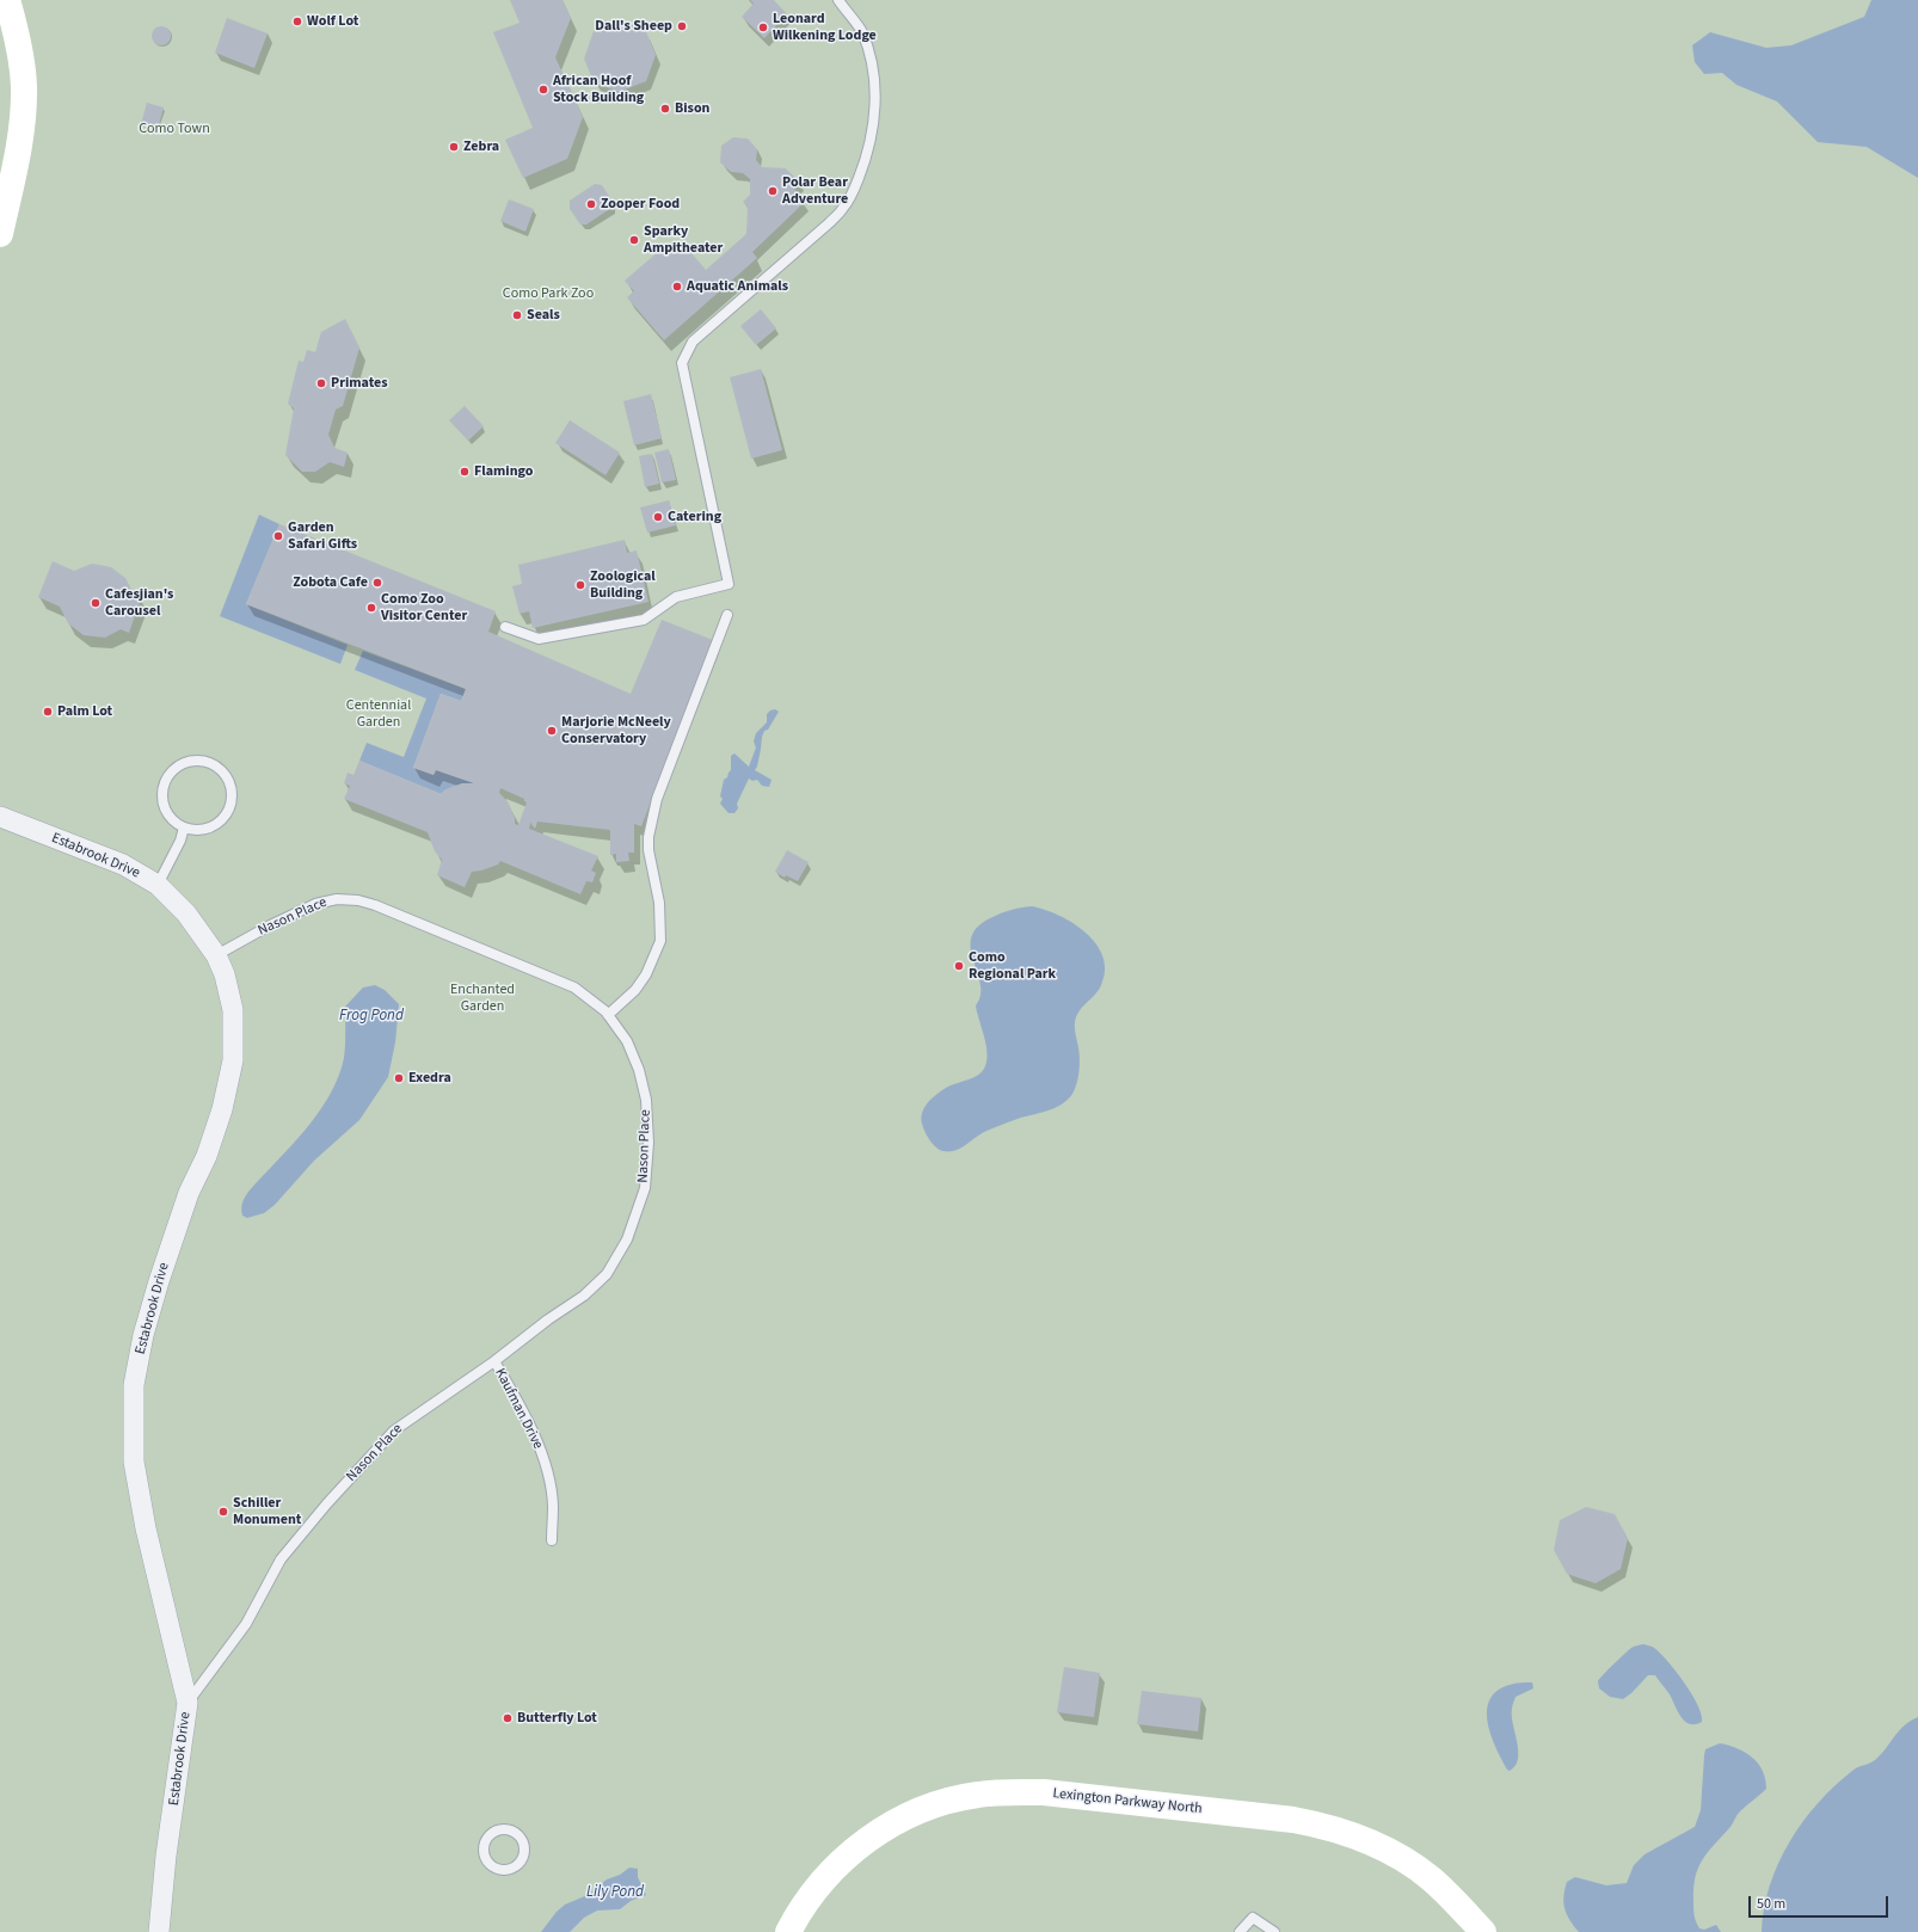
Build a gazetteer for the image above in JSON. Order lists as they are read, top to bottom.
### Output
{
  "streets": {
    "main road": ["Lexington Parkway North"],
    "street": ["Estabrook Drive"],
    "lane": ["Nason Place", "Kaufman Drive"]
  },
  "crossings": [
    ["Estabrook Drive", "Nason Place"],
    ["Nason Place", "Kaufman Drive"]
  ],
  "water": ["Frog Pond", "Lily Pond"],
  "parks": [
    "Como Town",
    "Como Park Zoo",
    "Centennial Garden",
    "Enchanted Garden"
  ],
  "places": [
    "Wolf Lot",
    "Dall's Sheep",
    "Leonard Wilkening Lodge",
    "African Hoof Stock Building",
    "Bison",
    "Zebra",
    "Polar Bear Adventure",
    "Zooper Food",
    "Sparky Ampitheater",
    "Aquatic Animals",
    "Seals",
    "Primates",
    "Flamingo",
    "Catering",
    "Garden Safari Gifts",
    "Zobota Cafe",
    "Zoological Building",
    "Cafesjian's Carousel",
    "Como Zoo Visitor Center",
    "Palm Lot",
    "Marjorie McNeely Conservatory",
    "Como Regional Park",
    "Exedra",
    "Schiller Monument",
    "Butterfly Lot"
  ],
  "scale_bar": "50 m"
}
